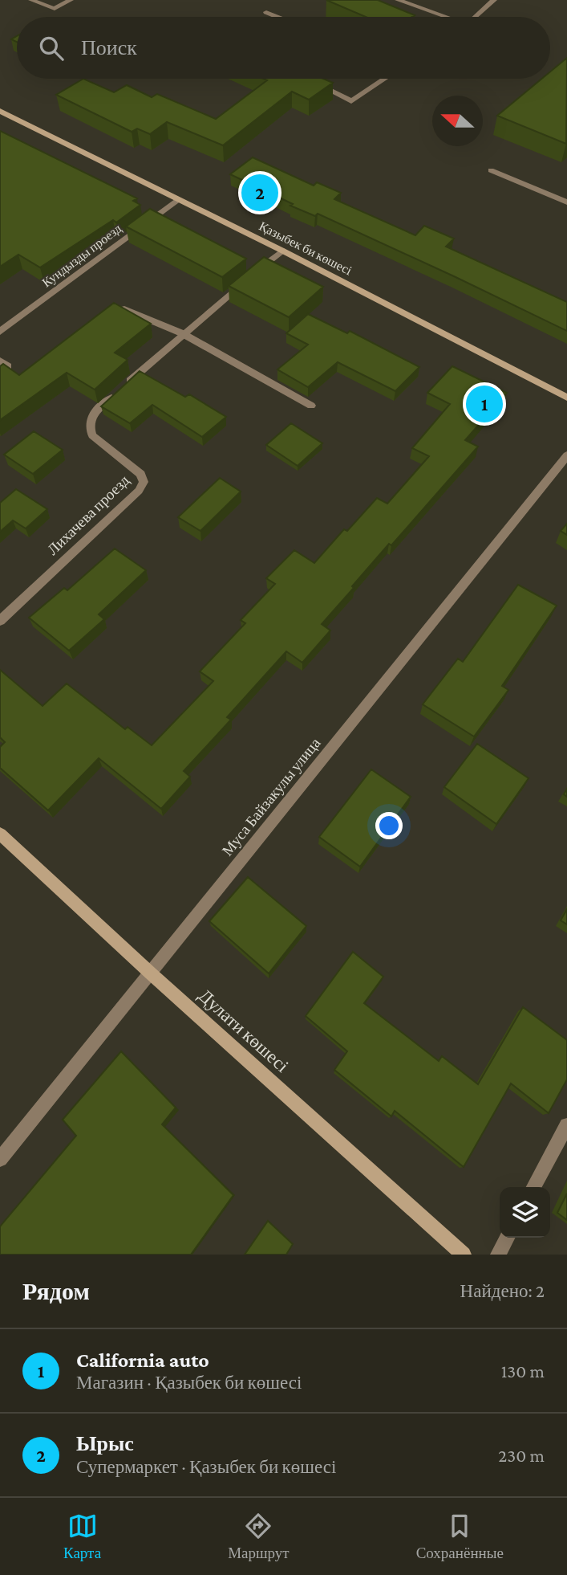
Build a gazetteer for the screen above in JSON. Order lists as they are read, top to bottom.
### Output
{
  "streets": {
    "main road": ["Қазыбек би көшесі", "Дулати көшесі"],
    "street": ["Кундызды проезд", "Лихачева проезд", "Муса Байзакулы улица"]
  },
  "crossings": [
    ["Қазыбек би көшесі", "Кундызды проезд"],
    ["Қазыбек би көшесі", "Лихачева проезд"],
    ["Муса Байзакулы улица", "Дулати көшесі"]
  ],
  "north": "left",
  "page": {
    "search": "Поиск",
    "pins": ["2", "1"],
    "heading": ["Рядом", "Найдено: 2"],
    "list": [
      {
        "mark": "1",
        "name": "California auto",
        "note": "Магазин · Қазыбек би көшесі",
        "value": "130 m"
      },
      {
        "mark": "2",
        "name": "Ырыс",
        "note": "Супермаркет · Қазыбек би көшесі",
        "value": "230 m"
      }
    ],
    "nav": ["Карта", "Маршрут", "Сохранённые"]
  }
}
